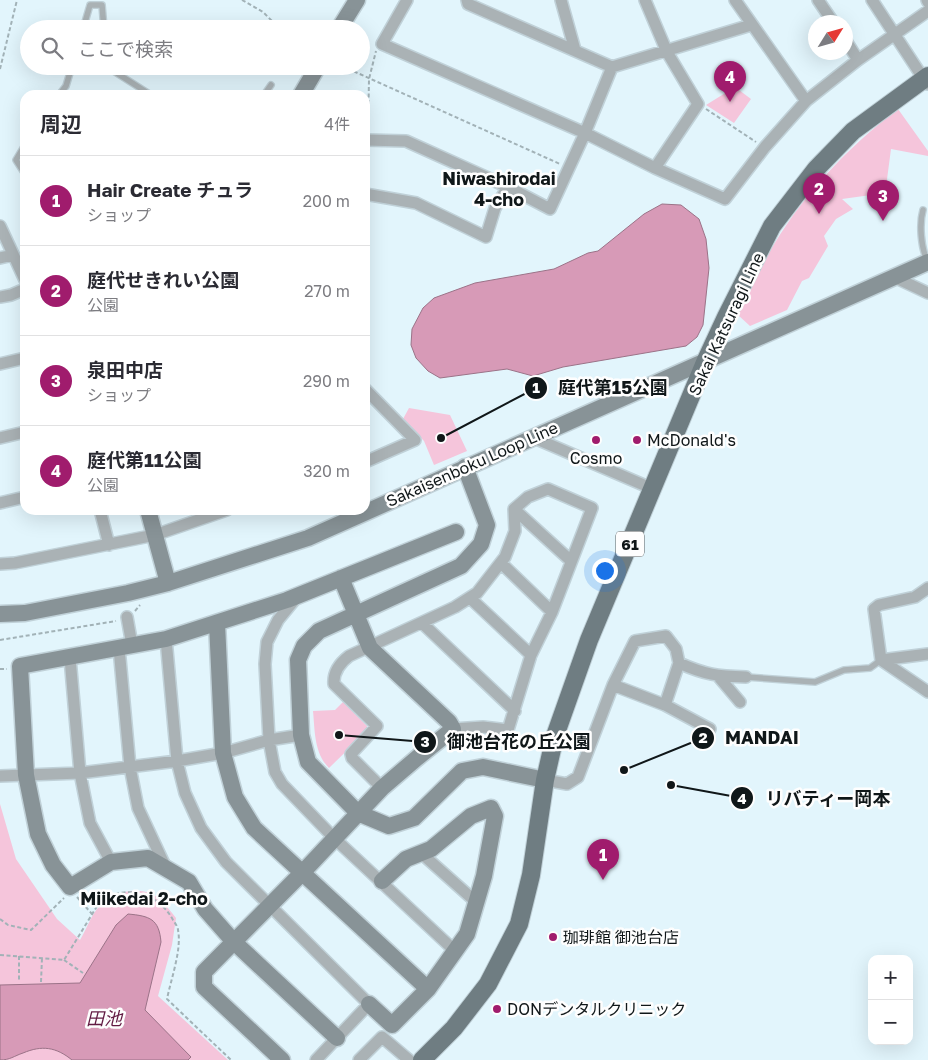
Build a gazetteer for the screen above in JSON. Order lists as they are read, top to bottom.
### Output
{
  "streets": {
    "main road": ["Sakai Katsuragi Line", "61"],
    "street": ["Sakaisenboku Loop Line"]
  },
  "crossings": [
    ["Sakai Katsuragi Line", "Sakaisenboku Loop Line"]
  ],
  "districts": ["Niwashirodai 4-cho", "Miikedai 2-cho"],
  "water": ["田池"],
  "places": [
    "庭代第15公園",
    "Cosmo",
    "McDonald's",
    "御池台花の丘公園",
    "MANDAI",
    "リバティー岡本",
    "珈琲館 御池台店",
    "DONデンタルクリニック"
  ],
  "north": "top right",
  "page": {
    "search": "ここで検索",
    "pins": [
      "4",
      "2",
      "3",
      "1"
    ],
    "heading": ["周辺", "4件"],
    "list": [
      {
        "mark": "1",
        "name": "Hair Create チュラ",
        "note": "ショップ",
        "value": "200 m"
      },
      {
        "mark": "2",
        "name": "庭代せきれい公園",
        "note": "公園",
        "value": "270 m"
      },
      {
        "mark": "3",
        "name": "泉田中店",
        "note": "ショップ",
        "value": "290 m"
      },
      {
        "mark": "4",
        "name": "庭代第11公園",
        "note": "公園",
        "value": "320 m"
      }
    ],
    "map_buttons": ["+", "−"]
  }
}
